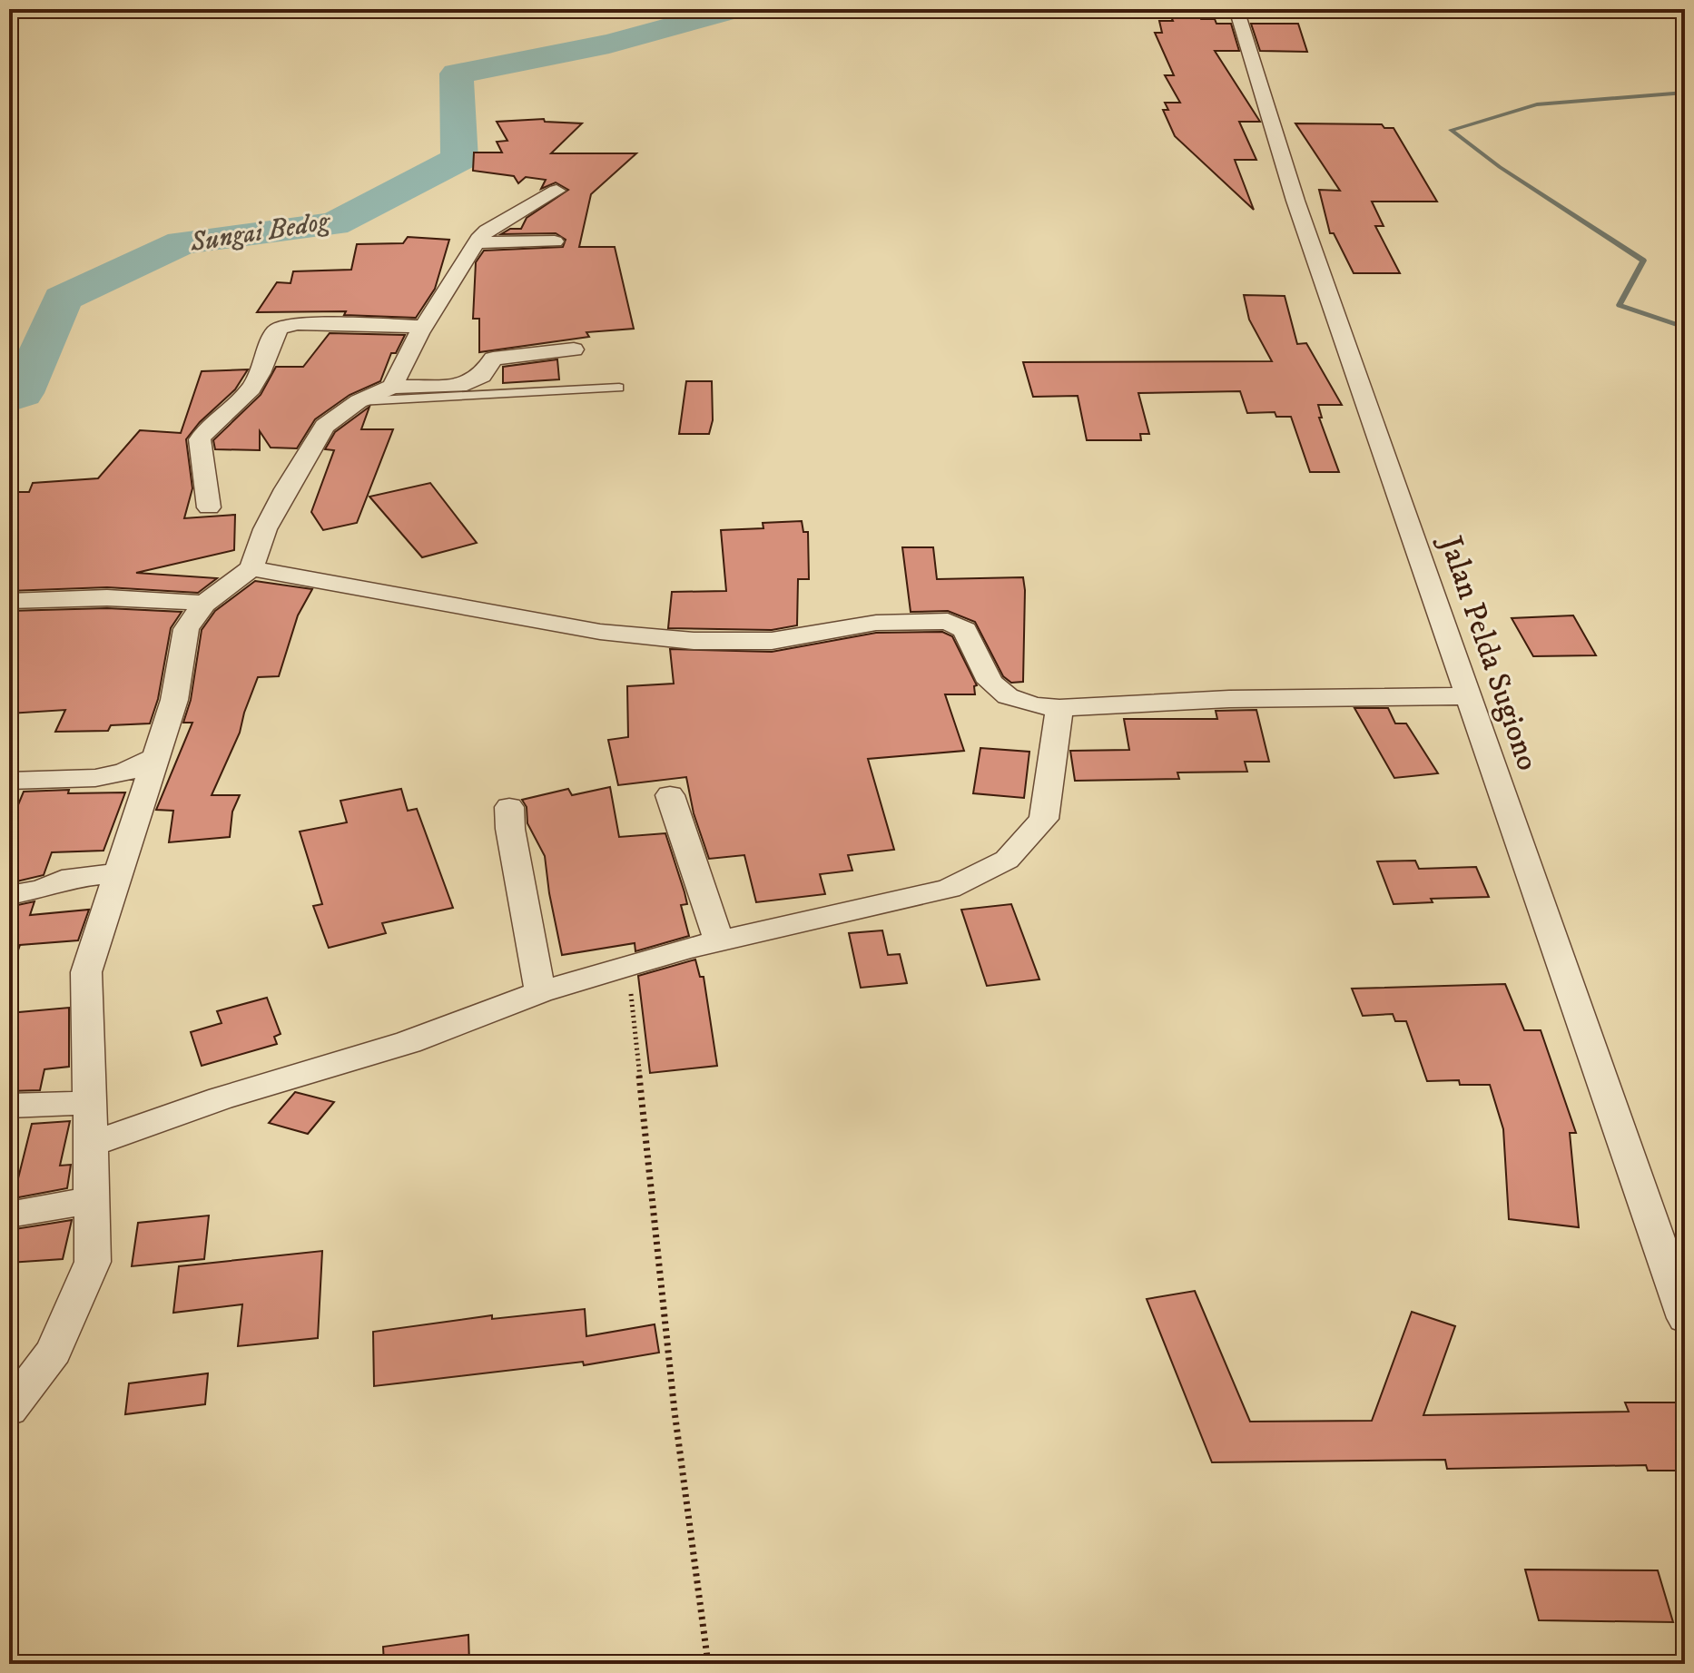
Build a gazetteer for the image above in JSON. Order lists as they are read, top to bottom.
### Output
{
  "streets": {
    "street": ["Jalan Pelda Sugiono"]
  },
  "water": ["Sungai Bedog"]
}
